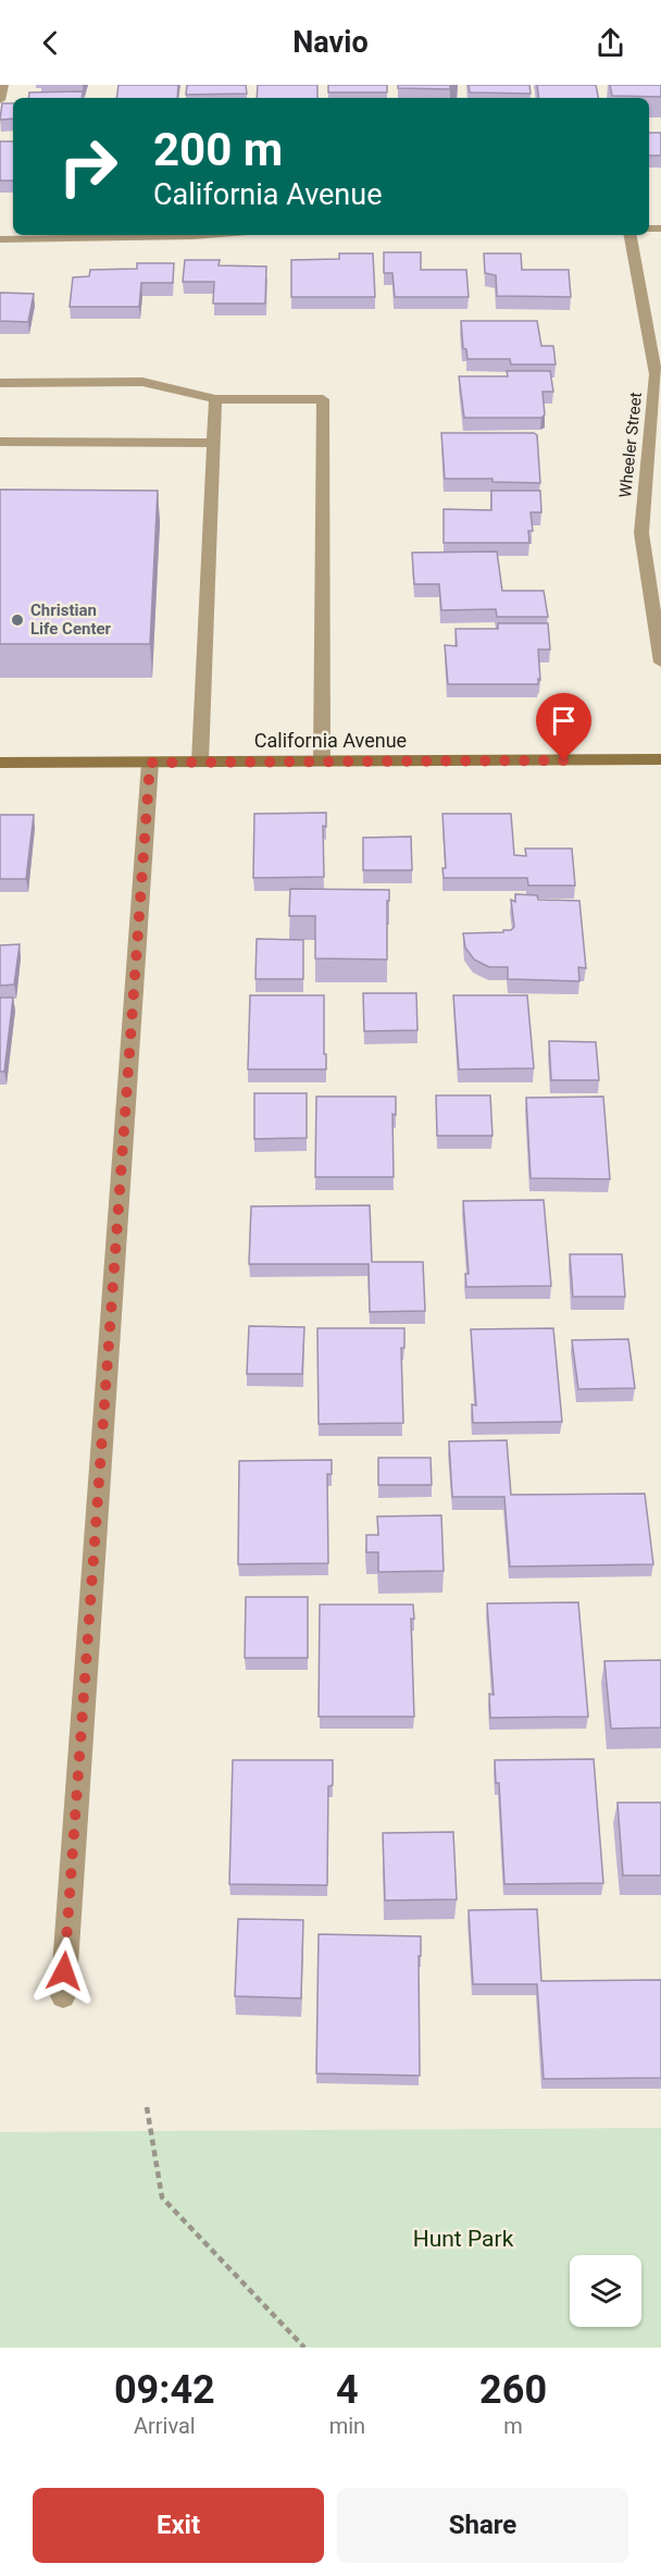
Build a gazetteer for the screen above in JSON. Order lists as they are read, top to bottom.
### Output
{
  "streets": {
    "main road": ["California Avenue"],
    "street": ["Wheeler Street"]
  },
  "parks": ["Hunt Park"],
  "places": ["Christian Life Center"],
  "page": {
    "header": "Navio",
    "turn": ["200 m", "California Avenue"],
    "eta": [
      "09:42",
      "Arrival",
      "4",
      "min",
      "260",
      "m"
    ],
    "buttons": ["Exit", "Share"]
  }
}
